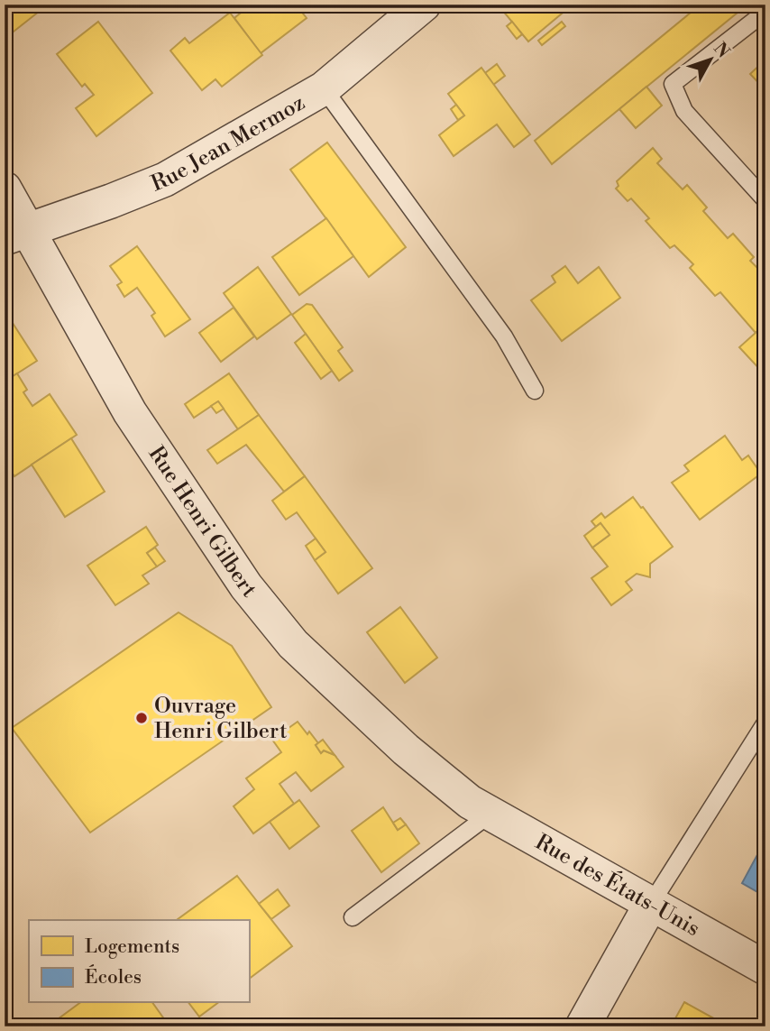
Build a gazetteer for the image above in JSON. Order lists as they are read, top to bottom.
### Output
{
  "streets": {
    "street": ["Rue Jean Mermoz", "Rue Henri Gilbert", "Rue des États-Unis"]
  },
  "crossings": [
    ["Rue Jean Mermoz", "Rue Henri Gilbert"],
    ["Rue Henri Gilbert", "Rue des États-Unis"]
  ],
  "places": ["Ouvrage Henri Gilbert"],
  "legend": ["Logements", "Écoles"],
  "north": "top right"
}
